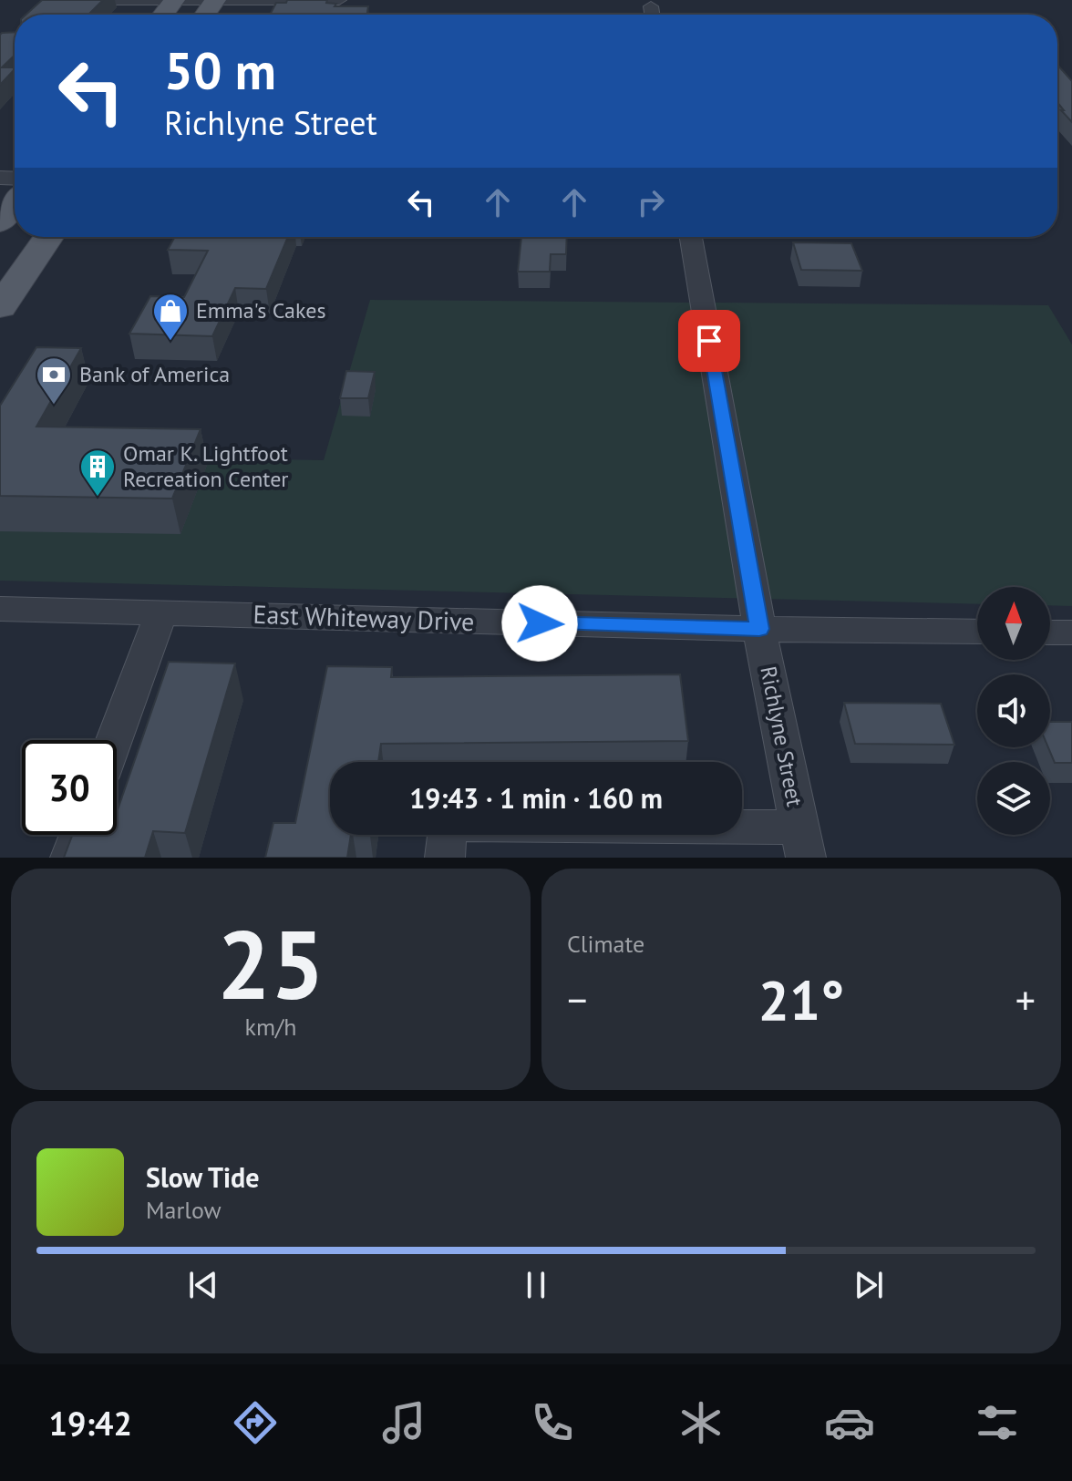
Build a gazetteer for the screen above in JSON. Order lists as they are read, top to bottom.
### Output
{
  "streets": {
    "street": ["East Whiteway Drive", "Richlyne Street"]
  },
  "crossings": [
    ["East Whiteway Drive", "Richlyne Street"]
  ],
  "places": {
    "shop": ["Emma's Cakes"],
    "bank": ["Bank of America"],
    "building": ["Omar K. Lightfoot Recreation Center"]
  },
  "north": "top",
  "page": {
    "turn": ["50 m", "Richlyne Street"],
    "limit": "30",
    "trip": "19:43 · 1 min · 160 m",
    "tile": [
      ["25", "km/h"],
      "Climate"
    ],
    "heat": ["−", "21°", "+"],
    "song": ["Slow Tide", "Marlow"],
    "tabs": "19:42"
  }
}
